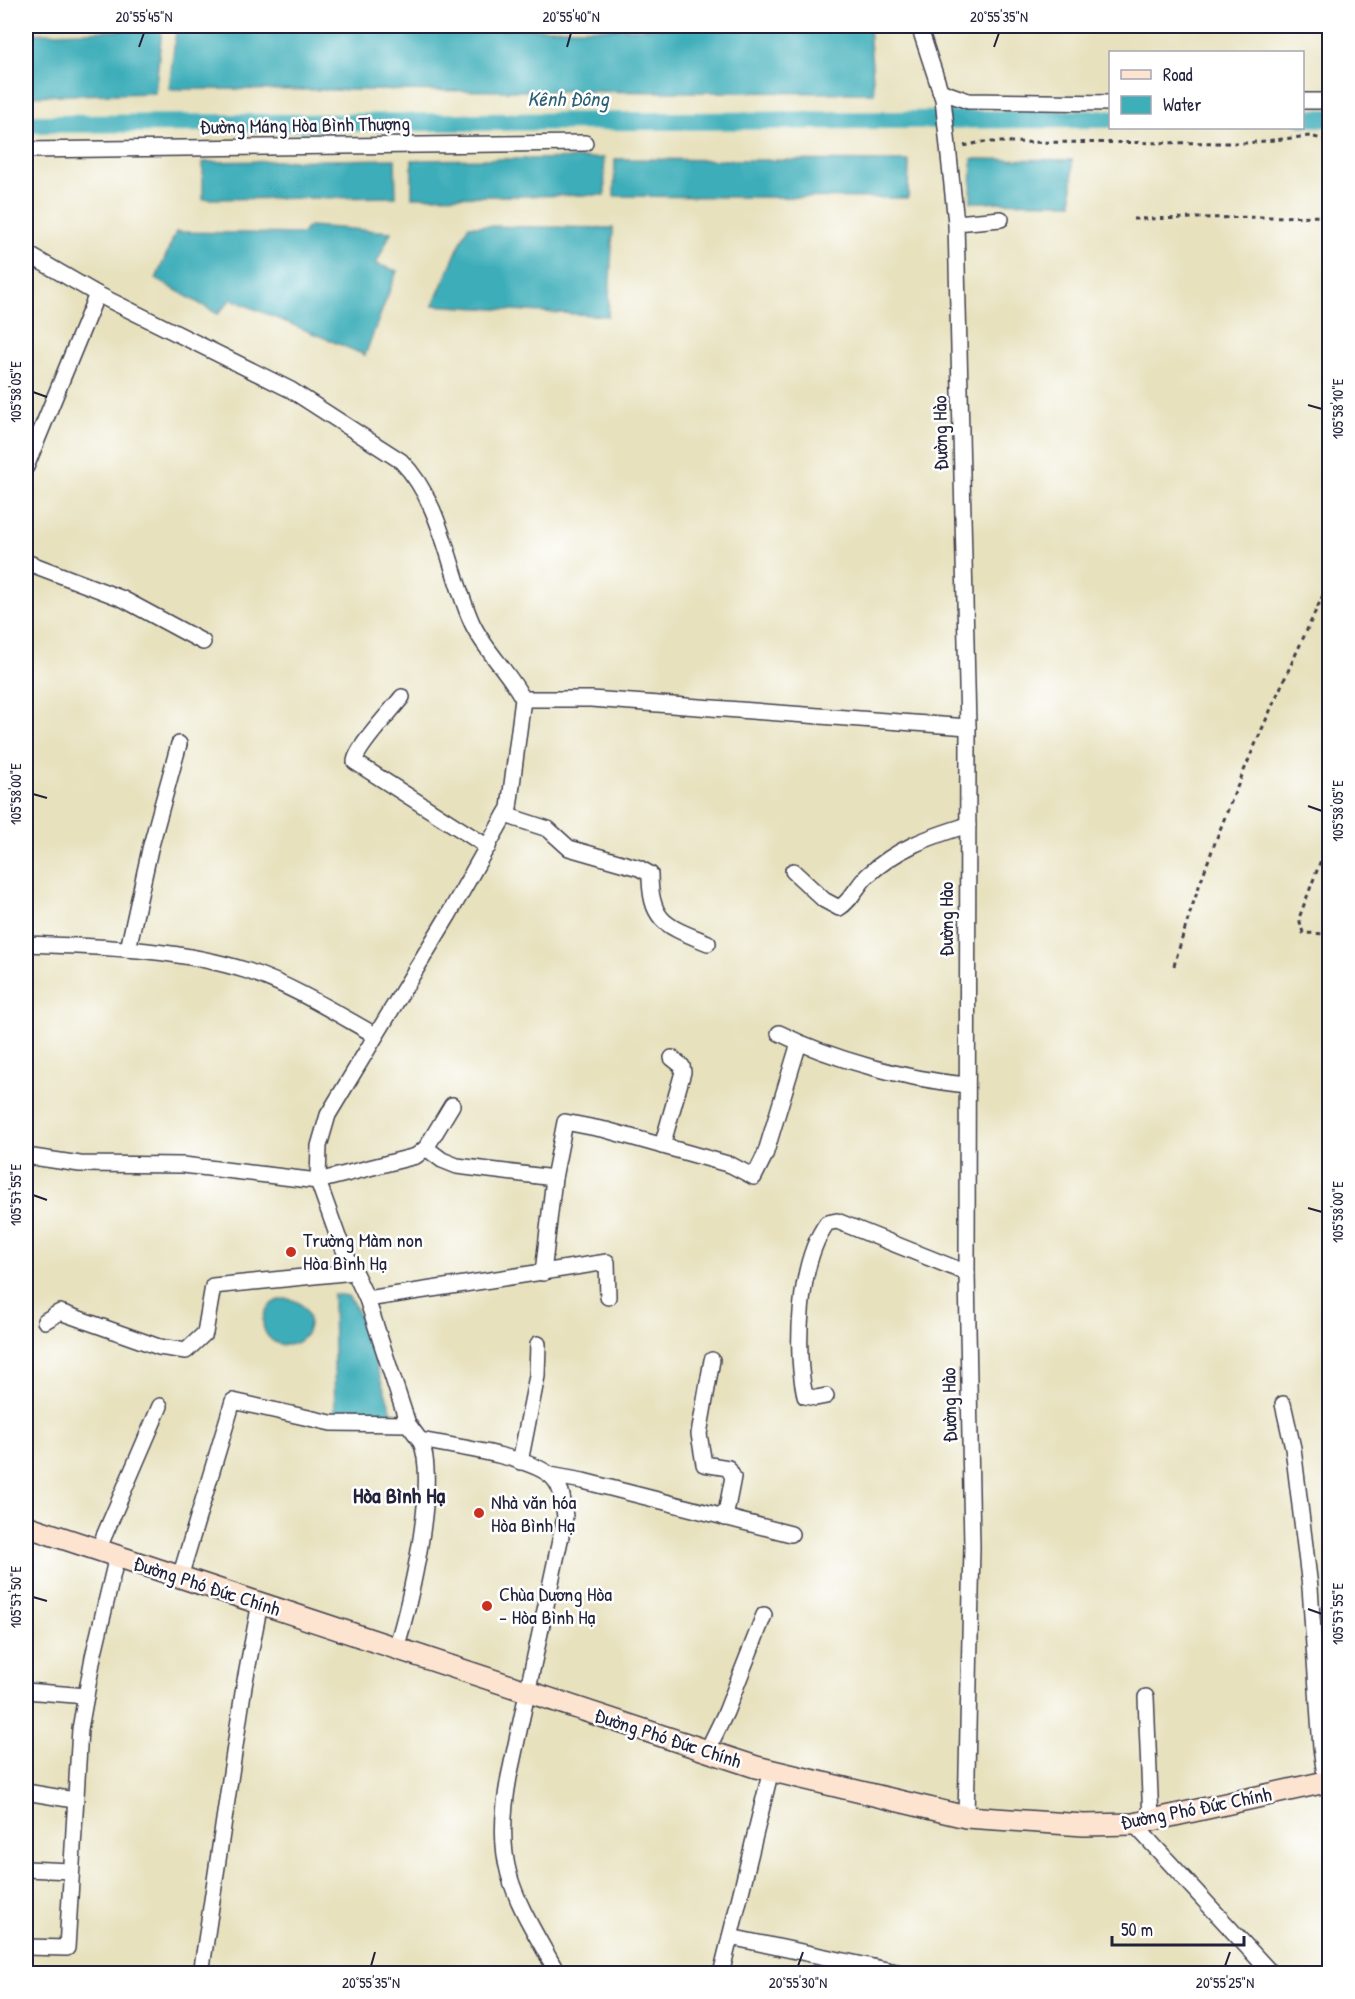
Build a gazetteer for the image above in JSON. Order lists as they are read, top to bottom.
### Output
{
  "streets": {
    "main road": ["Đường Phó Đức Chính"],
    "street": ["Đường Máng Hòa Bình Thượng", "Đường Hào"]
  },
  "crossings": [
    ["Đường Hào", "Đường Phó Đức Chính"]
  ],
  "districts": ["Hòa Bình Hạ"],
  "water": ["Kênh Đông"],
  "places": ["Trường Màm non Hòa Bình Hạ", "Nhà văn hóa Hòa Bình Hạ", "Chùa Dương Hòa - Hòa Bình Hạ"],
  "legend": ["Road", "Water"],
  "scale_bar": "50 m",
  "coordinates": [
    "20°55'45\"N",
    "20°55'40\"N",
    "20°55'35\"N",
    "105°58'05\"E",
    "105°58'10\"E",
    "105°58'00\"E",
    "105°57'55\"E",
    "105°57'50\"E",
    "20°55'30\"N",
    "20°55'25\"N"
  ]
}
